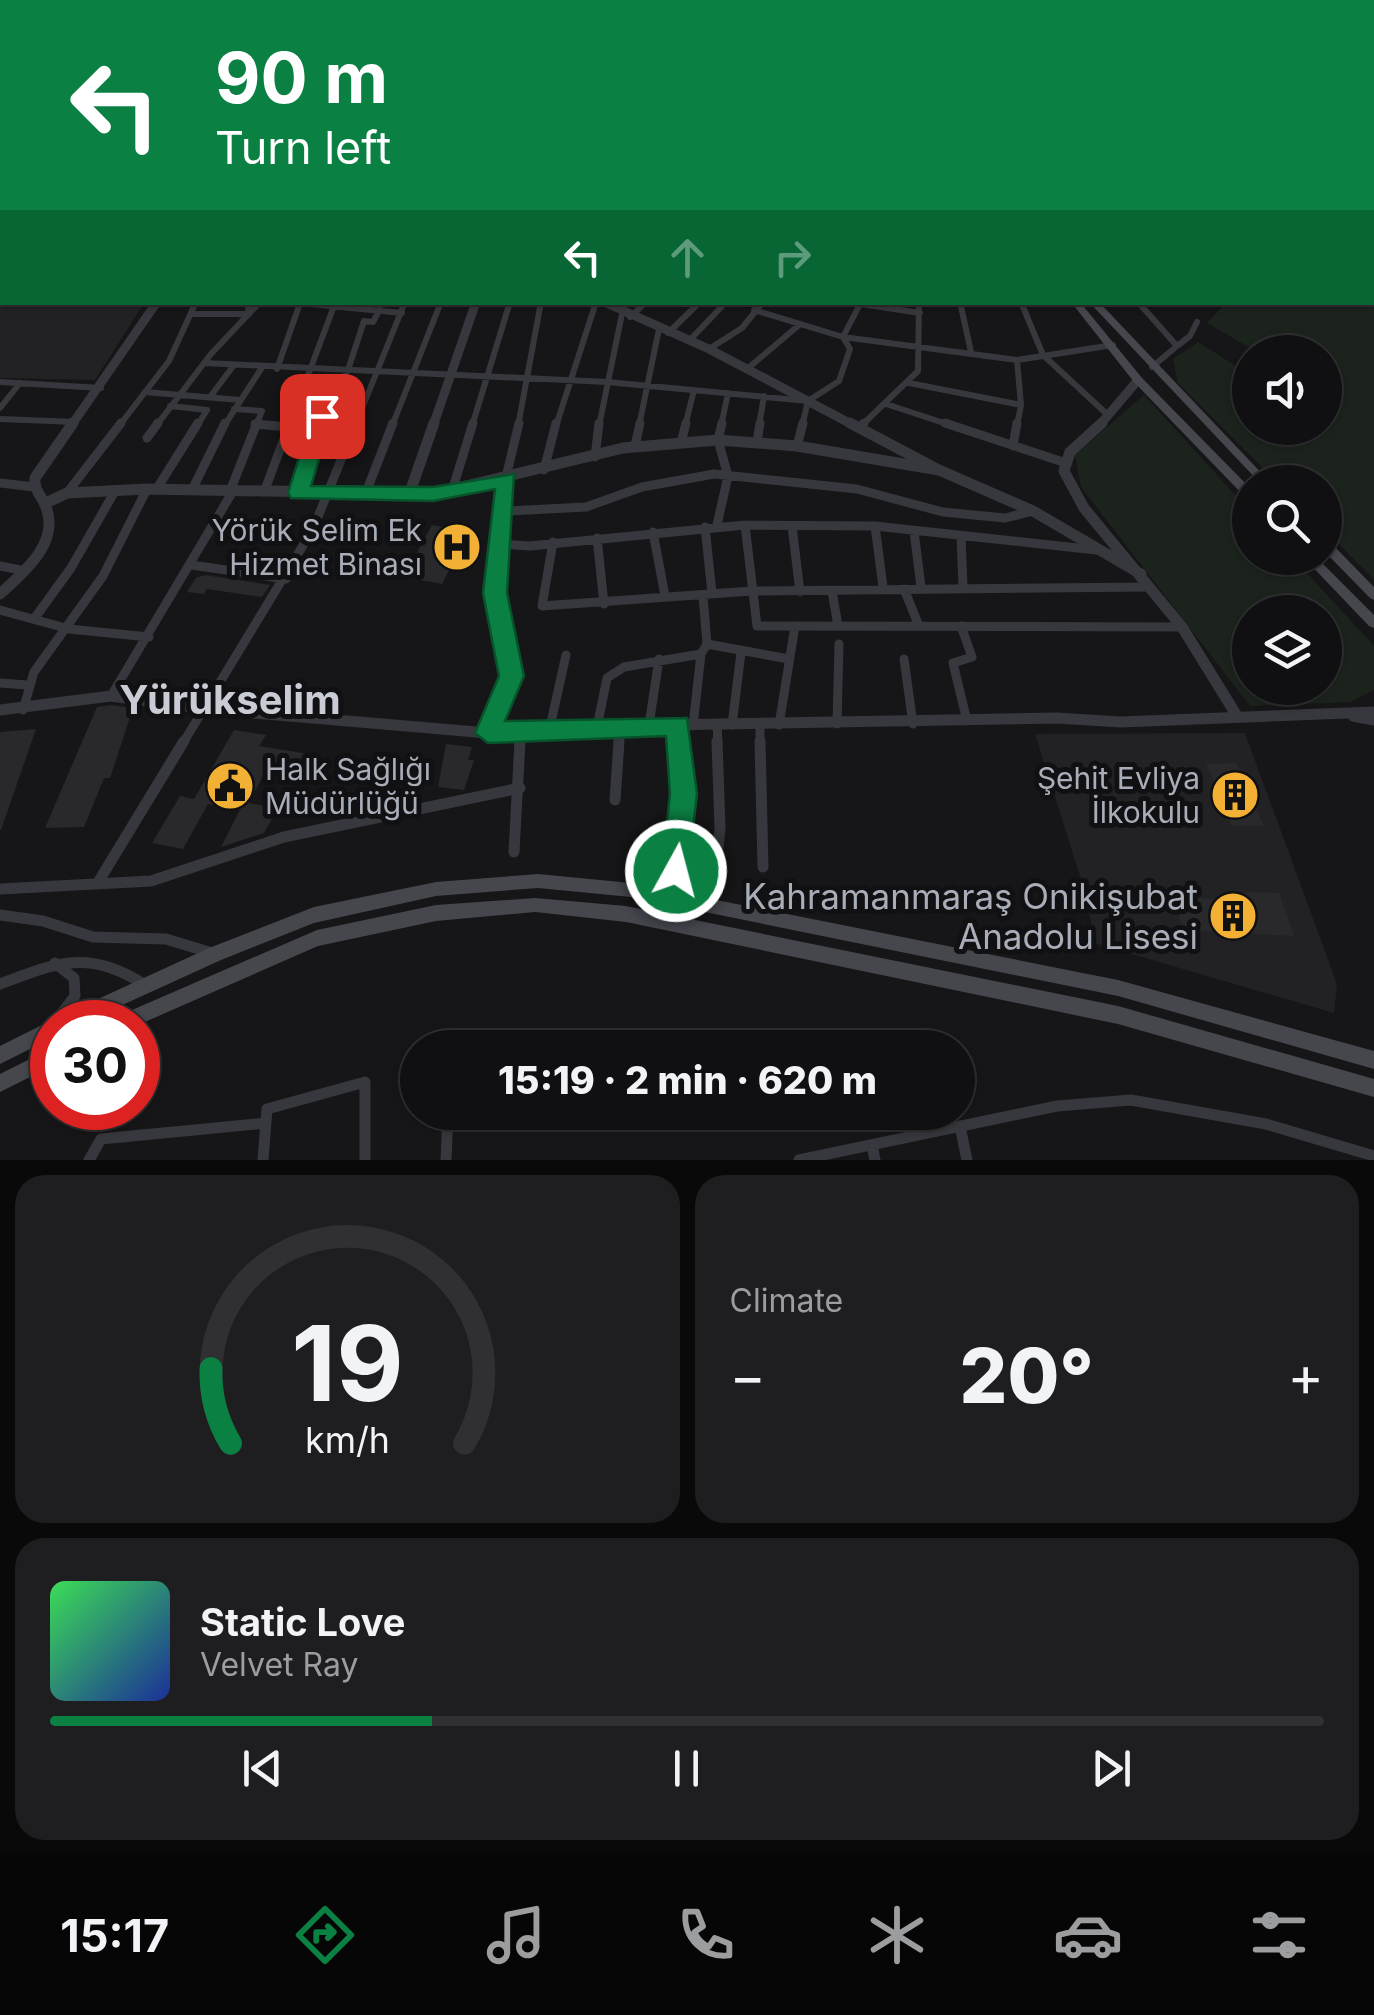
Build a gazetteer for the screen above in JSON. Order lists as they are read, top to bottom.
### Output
{
  "districts": ["Yürükselim"],
  "places": {
    "hospital": ["Yörük Selim Ek Hizmet Binası"],
    "public building": ["Halk Sağlığı Müdürlüğü"],
    "building": ["Şehit Evliya İlkokulu", "Kahramanmaraş Onikişubat Anadolu Lisesi"]
  },
  "page": {
    "turn": ["90 m", "Turn left"],
    "limit": "30",
    "trip": "15:19 · 2 min · 620 m",
    "tile": "Climate",
    "heat": ["−", "20°", "+"],
    "song": ["Static Love", "Velvet Ray"],
    "tabs": "15:17",
    "gauge": ["19", "km/h"]
  }
}
